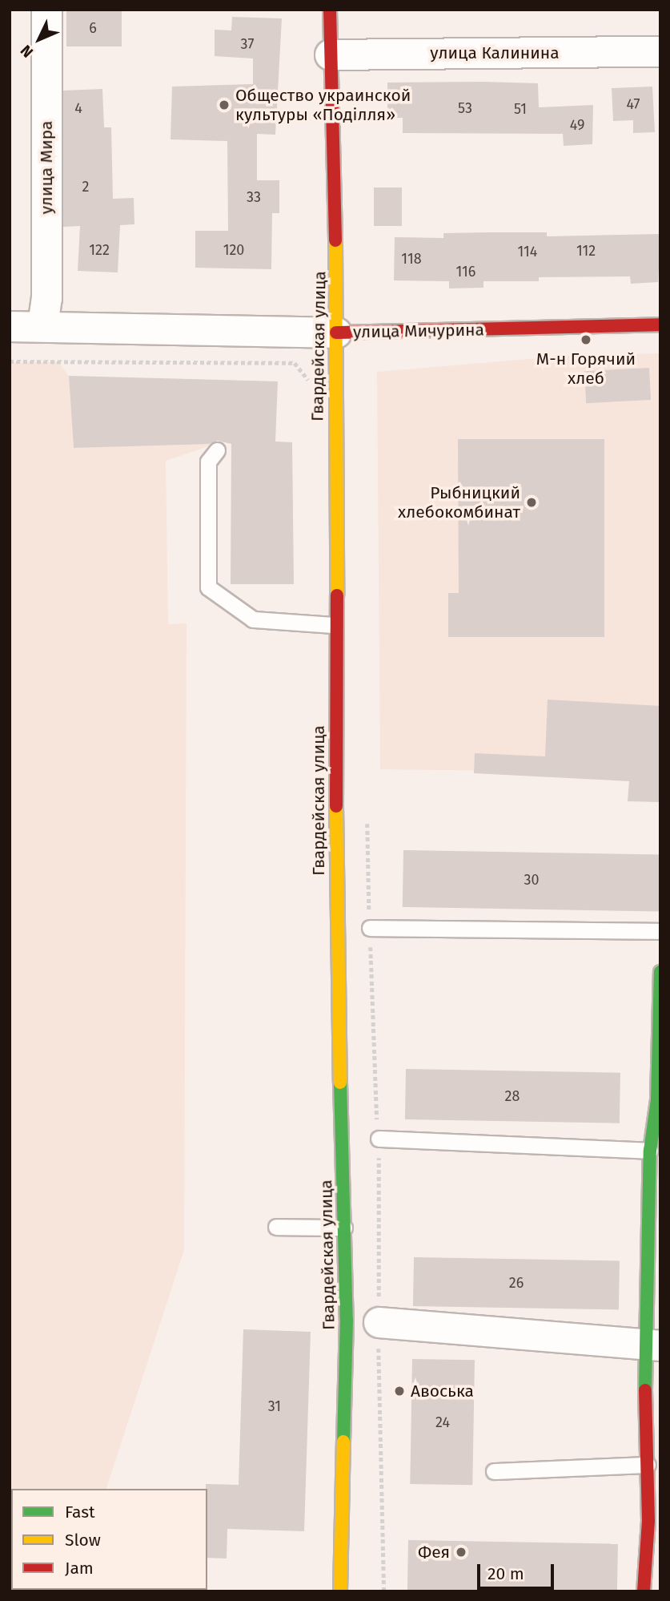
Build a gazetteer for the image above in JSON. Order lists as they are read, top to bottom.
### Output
{
  "streets": {
    "street": [
      "улица Калинина",
      "улица Мира",
      "улица Мичурина",
      "Гвардейская улица"
    ]
  },
  "crossings": [
    ["улица Калинина", "Гвардейская улица"],
    ["улица Мира", "улица Мичурина"],
    ["улица Мичурина", "Гвардейская улица"]
  ],
  "places": [
    "Общество украинской культуры «Поділля»",
    "М-н Горячий хлеб",
    "Рыбницкий хлебокомбинат",
    "Авоська",
    "Фея"
  ],
  "house_numbers": [
    "6",
    "37",
    "47",
    "4",
    "53",
    "51",
    "49",
    "2",
    "33",
    "122",
    "120",
    "112",
    "114",
    "118",
    "116",
    "30",
    "28",
    "26",
    "31",
    "24"
  ],
  "legend": ["Fast", "Slow", "Jam"],
  "scale_bar": "20 m",
  "north": "bottom left"
}
